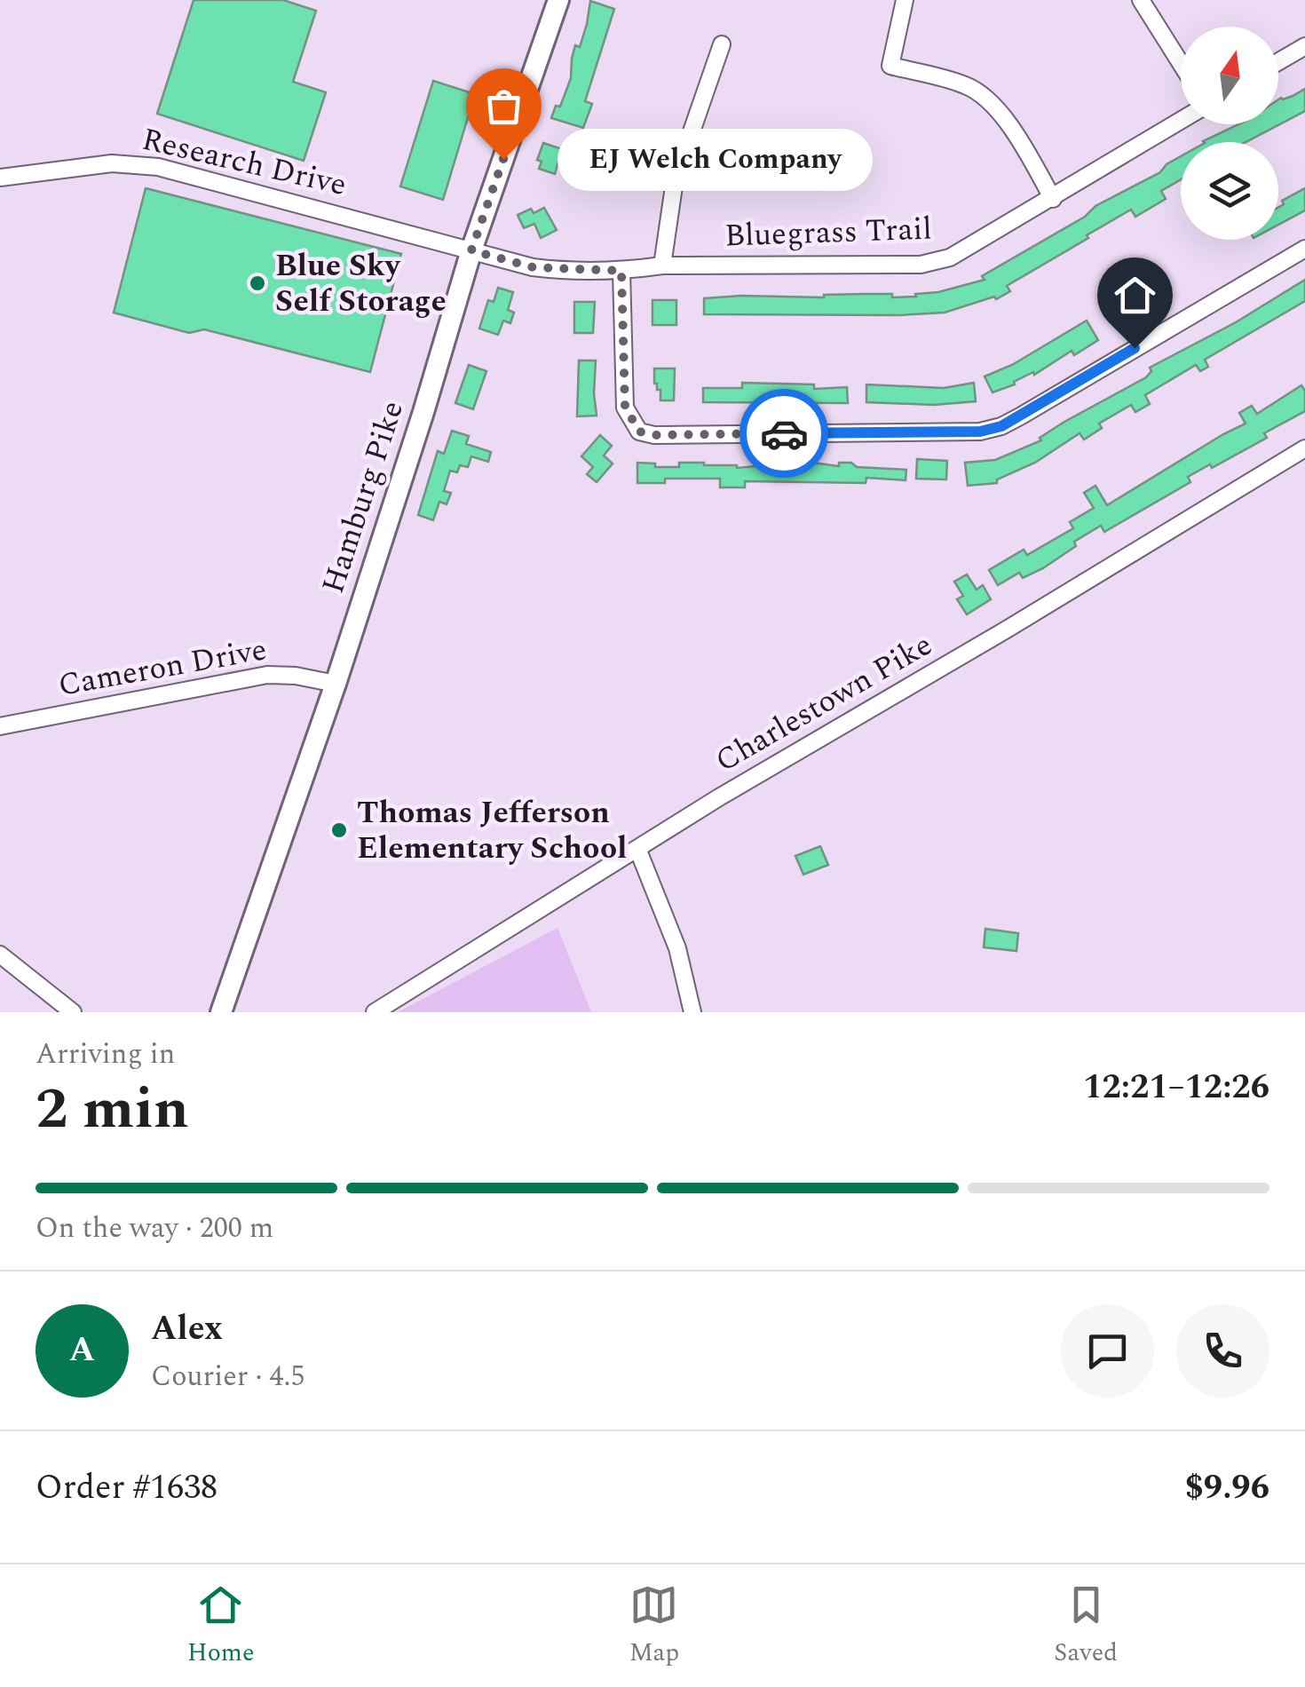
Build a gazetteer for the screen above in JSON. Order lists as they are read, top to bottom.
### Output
{
  "streets": {
    "main road": ["Hamburg Pike"],
    "street": [
      "Research Drive",
      "Bluegrass Trail",
      "Cameron Drive",
      "Charlestown Pike"
    ]
  },
  "crossings": [
    ["Research Drive", "Bluegrass Trail"],
    ["Research Drive", "Hamburg Pike"],
    ["Bluegrass Trail", "Hamburg Pike"],
    ["Hamburg Pike", "Cameron Drive"]
  ],
  "places": ["EJ Welch Company", "Blue Sky Self Storage", "Thomas Jefferson Elementary School"],
  "north": "top",
  "page": {
    "bubble": "EJ Welch Company",
    "heading": ["2 min", "Arriving in", "12:21–12:26"],
    "panel": [
      "Alex",
      "Courier · 4.5",
      "Order #1638",
      "$9.96"
    ],
    "bar": "On the way · 200 m",
    "round": "A",
    "tabs": ["Home", "Map", "Saved"]
  }
}
